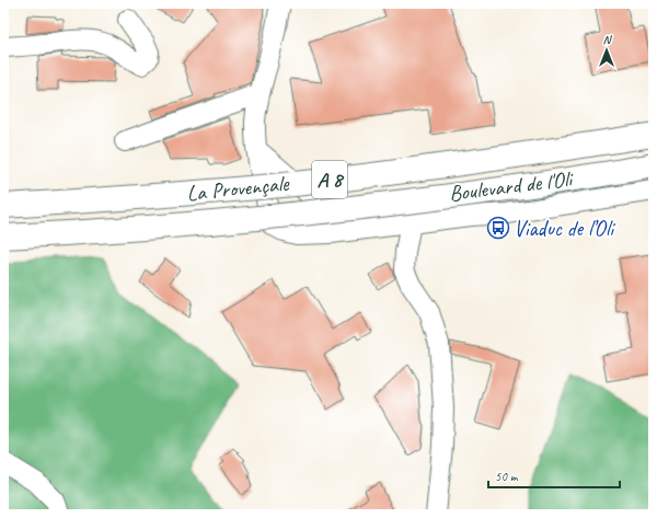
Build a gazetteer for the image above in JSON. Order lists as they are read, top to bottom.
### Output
{
  "streets": {
    "highway": ["A 8", "La Provençale"],
    "street": ["Boulevard de l'Oli"]
  },
  "places": {
    "bus stop": ["Viaduc de l’Oli"]
  },
  "scale_bar": "50 m",
  "north": "top"
}
